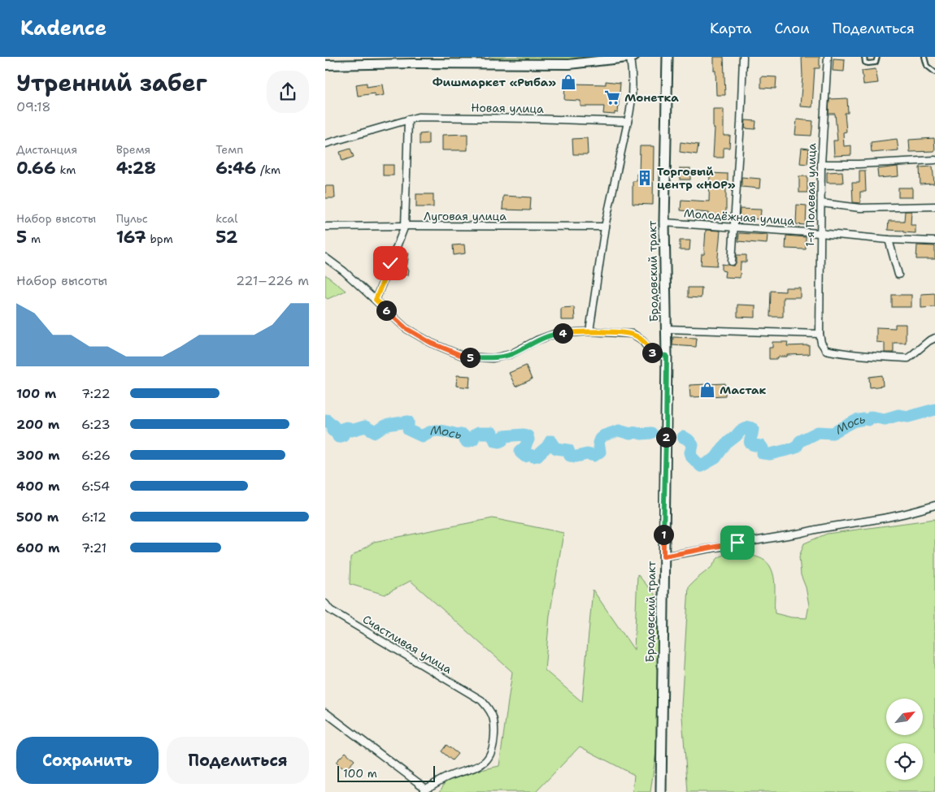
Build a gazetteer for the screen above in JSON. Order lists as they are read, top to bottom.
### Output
{
  "streets": {
    "main road": ["Бродовский тракт"],
    "street": [
      "Новая улица",
      "1-я Полевая улица",
      "Луговая улица",
      "Молодёжная улица",
      "Счастливая улица"
    ]
  },
  "crossings": [
    ["1-я Полевая улица", "Молодёжная улица"],
    ["Молодёжная улица", "Бродовский тракт"]
  ],
  "water": ["Мось"],
  "places": {
    "shop": ["Фишмаркет «Рыба»", "Мастак"],
    "supermarket": ["Монетка"],
    "building": ["Торговый центр «НОР»"]
  },
  "scale_bar": "100 m",
  "north": "top right",
  "page": {
    "header": "Kadence",
    "nav": ["Карта", "Слои", "Поделиться"],
    "heading": ["Утренний забег", "09:18"],
    "stats": [
      ["Дистанция", "0.66 km"],
      ["Время", "4:28"],
      ["Темп", "6:46 /km"],
      ["Набор высоты", "5 m"],
      ["Пульс", "167 bpm"],
      ["kcal", "52"]
    ],
    "chart": ["Набор высоты", "221–226 m"],
    "pins": [
      "6",
      "4",
      "3",
      "5",
      "2",
      "1"
    ],
    "list": [
      {
        "name": "100 m",
        "note": "7:22"
      },
      {
        "name": "200 m",
        "note": "6:23"
      },
      {
        "name": "300 m",
        "note": "6:26"
      },
      {
        "name": "400 m",
        "note": "6:54"
      },
      {
        "name": "500 m",
        "note": "6:12"
      },
      {
        "name": "600 m",
        "note": "7:21"
      }
    ],
    "buttons": ["Сохранить", "Поделиться"],
    "scale": "100 m"
  }
}
